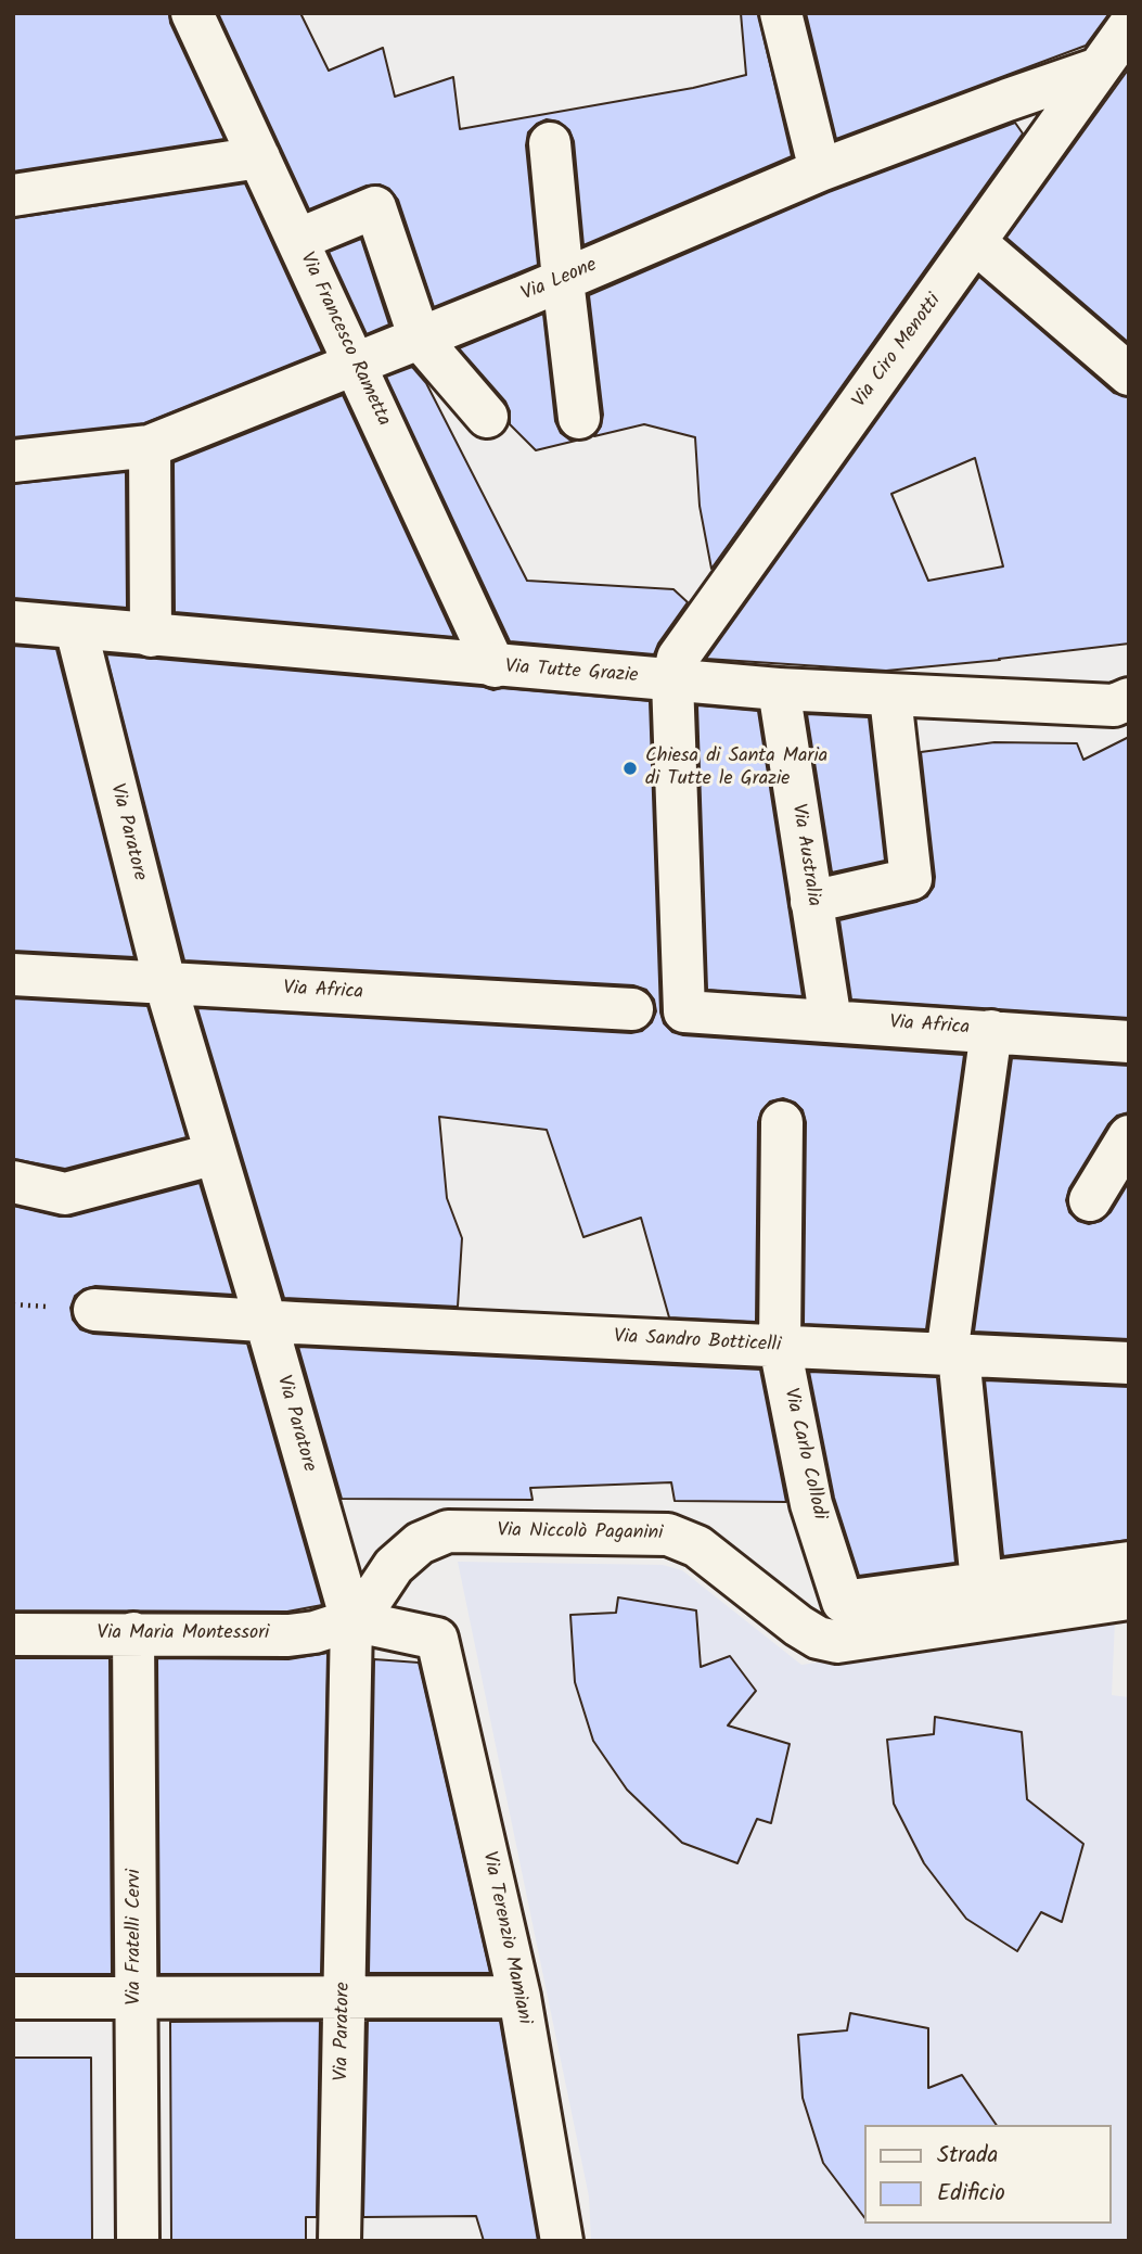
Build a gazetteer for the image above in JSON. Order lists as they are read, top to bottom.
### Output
{
  "streets": {
    "street": [
      "Via Leone",
      "Via Francesco Rametta",
      "Via Ciro Menotti",
      "Via Tutte Grazie",
      "Via Paratore",
      "Via Australia",
      "Via Africa",
      "Via Sandro Botticelli",
      "Via Carlo Collodi",
      "Via Niccolò Paganini",
      "Via Maria Montessori",
      "Via Fratelli Cervi",
      "Via Terenzio Mamiani"
    ]
  },
  "crossings": [
    ["Via Leone", "Via Francesco Rametta"],
    ["Via Leone", "Via Ciro Menotti"],
    ["Via Francesco Rametta", "Via Tutte Grazie"],
    ["Via Ciro Menotti", "Via Tutte Grazie"],
    ["Via Ciro Menotti", "Via Africa"],
    ["Via Tutte Grazie", "Via Paratore"],
    ["Via Tutte Grazie", "Via Australia"],
    ["Via Tutte Grazie", "Via Africa"],
    ["Via Paratore", "Via Africa"],
    ["Via Paratore", "Via Sandro Botticelli"],
    ["Via Paratore", "Via Niccolò Paganini"],
    ["Via Paratore", "Via Maria Montessori"],
    ["Via Paratore", "Via Terenzio Mamiani"],
    ["Via Australia", "Via Africa"],
    ["Via Sandro Botticelli", "Via Carlo Collodi"],
    ["Via Niccolò Paganini", "Via Maria Montessori"],
    ["Via Niccolò Paganini", "Via Terenzio Mamiani"],
    ["Via Maria Montessori", "Via Fratelli Cervi"],
    ["Via Maria Montessori", "Via Terenzio Mamiani"]
  ],
  "places": ["Chiesa di Santa Maria di Tutte le Grazie"],
  "legend": ["Strada", "Edificio"]
}
